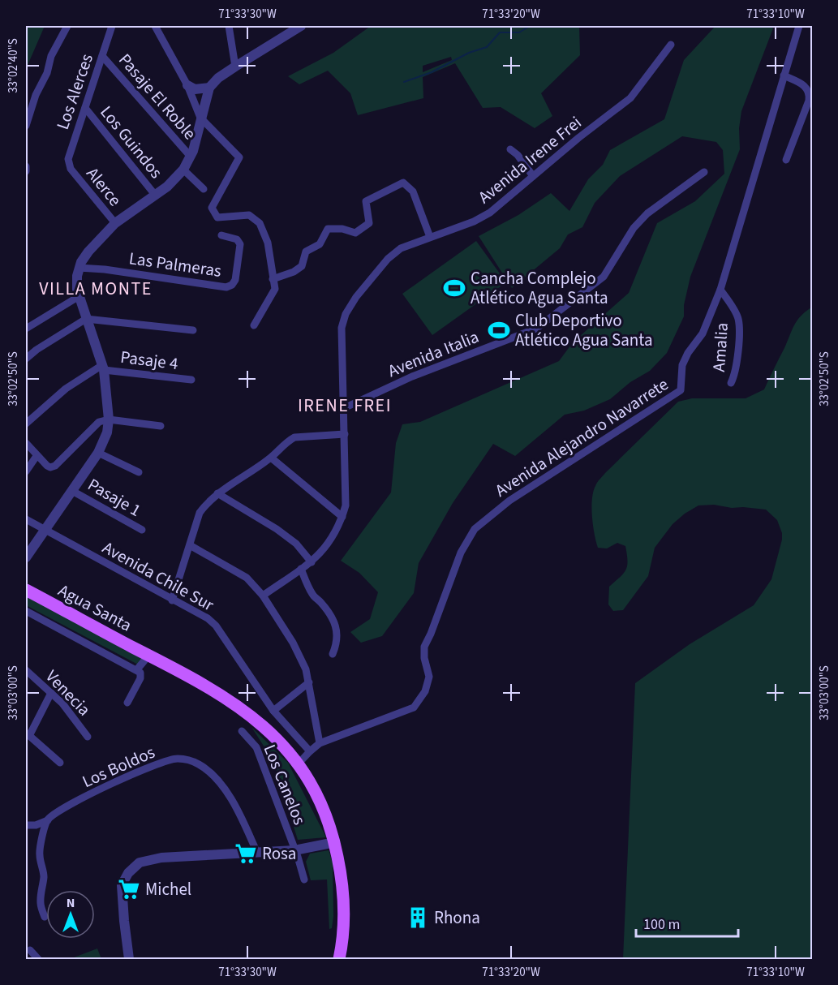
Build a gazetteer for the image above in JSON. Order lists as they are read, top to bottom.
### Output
{
  "streets": {
    "main road": ["Agua Santa"],
    "street": [
      "Los Alerces",
      "Pasaje El Roble",
      "Los Guindos",
      "Avenida Irene Frei",
      "Alerce",
      "Las Palmeras",
      "Amalia",
      "Avenida Italia",
      "Pasaje 4",
      "Avenida Alejandro Navarrete",
      "Pasaje 1",
      "Avenida Chile Sur",
      "Venecia",
      "Los Boldos",
      "Los Canelos"
    ]
  },
  "crossings": [
    ["Los Alerces", "Pasaje El Roble"],
    ["Los Alerces", "Los Guindos"],
    ["Los Alerces", "Alerce"],
    ["Avenida Irene Frei", "Avenida Italia"],
    ["Amalia", "Avenida Alejandro Navarrete"],
    ["Avenida Alejandro Navarrete", "Avenida Chile Sur"],
    ["Avenida Alejandro Navarrete", "Agua Santa"]
  ],
  "districts": ["VILLA MONTE", "IRENE FREI"],
  "places": {
    "sports": ["Cancha Complejo Atlético Agua Santa", "Club Deportivo Atlético Agua Santa"],
    "supermarket": ["Rosa", "Michel"],
    "building": ["Rhona"]
  },
  "scale_bar": "100 m",
  "north": "top",
  "coordinates": [
    "71°33'30\"W",
    "71°33'20\"W",
    "71°33'10\"W",
    "33°02'40\"S",
    "33°02'50\"S",
    "33°03'00\"S"
  ]
}
